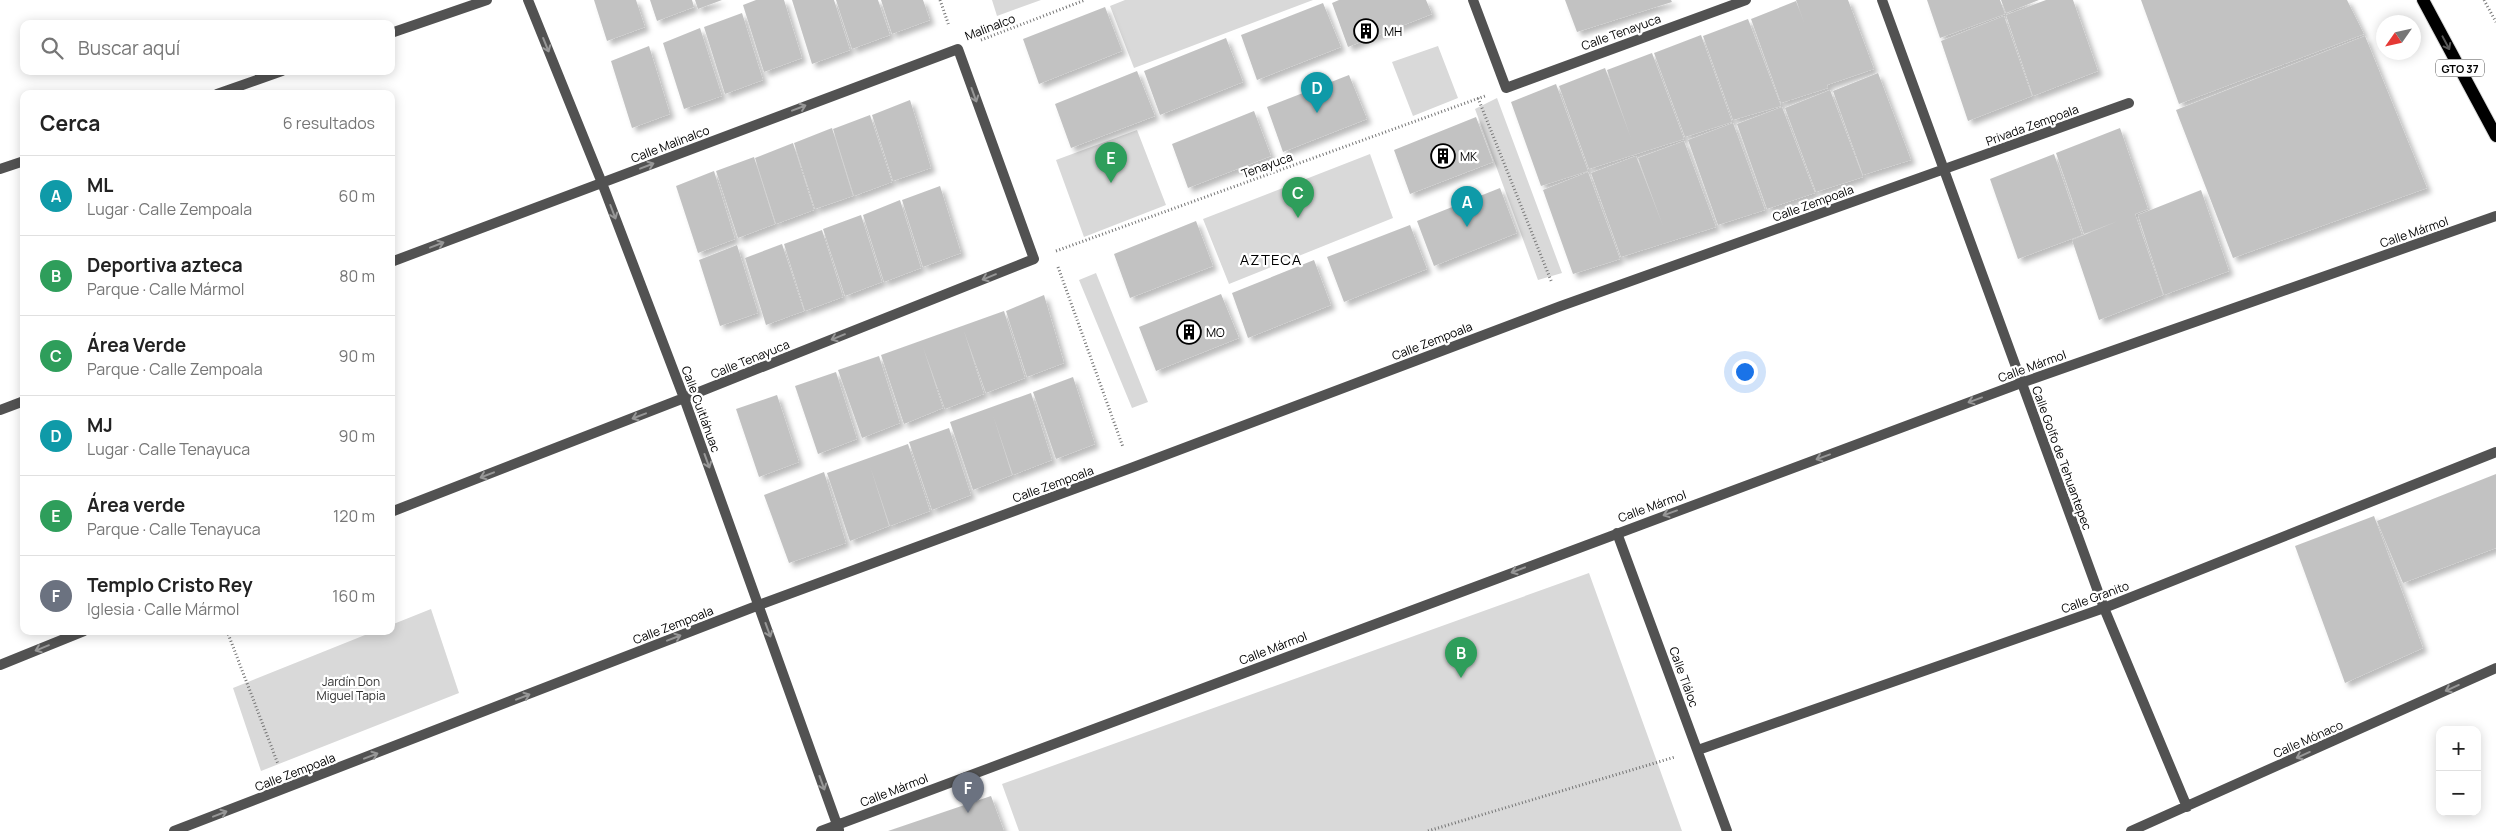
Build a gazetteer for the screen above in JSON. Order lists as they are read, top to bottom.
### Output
{
  "streets": {
    "main road": ["GTO 37"],
    "street": [
      "Calle Tenayuca",
      "Privada Zempoala",
      "Calle Malinalco",
      "Calle Zempoala",
      "Calle Mármol",
      "Calle Cuitláhuac",
      "Calle Golfo de Tehuantepec",
      "Calle Granito",
      "Calle Tláloc",
      "Calle Mónaco"
    ],
    "path": ["Malinalco", "Tenayuca"]
  },
  "crossings": [
    ["Malinalco", "Calle Malinalco"],
    ["Calle Tenayuca", "Tenayuca"],
    ["Calle Tenayuca", "Calle Cuitláhuac"],
    ["Privada Zempoala", "Calle Zempoala"],
    ["Privada Zempoala", "Calle Golfo de Tehuantepec"],
    ["Calle Malinalco", "Calle Cuitláhuac"],
    ["Calle Zempoala", "Calle Cuitláhuac"],
    ["Calle Zempoala", "Calle Golfo de Tehuantepec"],
    ["Calle Mármol", "Calle Cuitláhuac"],
    ["Calle Mármol", "Calle Golfo de Tehuantepec"],
    ["Calle Mármol", "Calle Tláloc"],
    ["Calle Golfo de Tehuantepec", "Calle Granito"],
    ["Calle Golfo de Tehuantepec", "Calle Mónaco"],
    ["Calle Granito", "Calle Tláloc"]
  ],
  "one_way": [
    "Calle Tenayuca",
    "Calle Malinalco",
    "Calle Mármol",
    "Calle Cuitláhuac",
    "Calle Mónaco"
  ],
  "districts": ["AZTECA"],
  "parks": ["Jardín Don Miguel Tapia"],
  "places": {
    "building": ["MH", "MK", "MO"]
  },
  "north": "bottom left",
  "page": {
    "search": "Buscar aquí",
    "pins": [
      "D",
      "E",
      "C",
      "A",
      "B",
      "F"
    ],
    "heading": ["Cerca", "6 resultados"],
    "list": [
      {
        "mark": "A",
        "name": "ML",
        "note": "Lugar · Calle Zempoala",
        "value": "60 m"
      },
      {
        "mark": "B",
        "name": "Deportiva azteca",
        "note": "Parque · Calle Mármol",
        "value": "80 m"
      },
      {
        "mark": "C",
        "name": "Área Verde",
        "note": "Parque · Calle Zempoala",
        "value": "90 m"
      },
      {
        "mark": "D",
        "name": "MJ",
        "note": "Lugar · Calle Tenayuca",
        "value": "90 m"
      },
      {
        "mark": "E",
        "name": "Área verde",
        "note": "Parque · Calle Tenayuca",
        "value": "120 m"
      },
      {
        "mark": "F",
        "name": "Templo Cristo Rey",
        "note": "Iglesia · Calle Mármol",
        "value": "160 m"
      }
    ],
    "map_buttons": ["+", "−"]
  }
}
